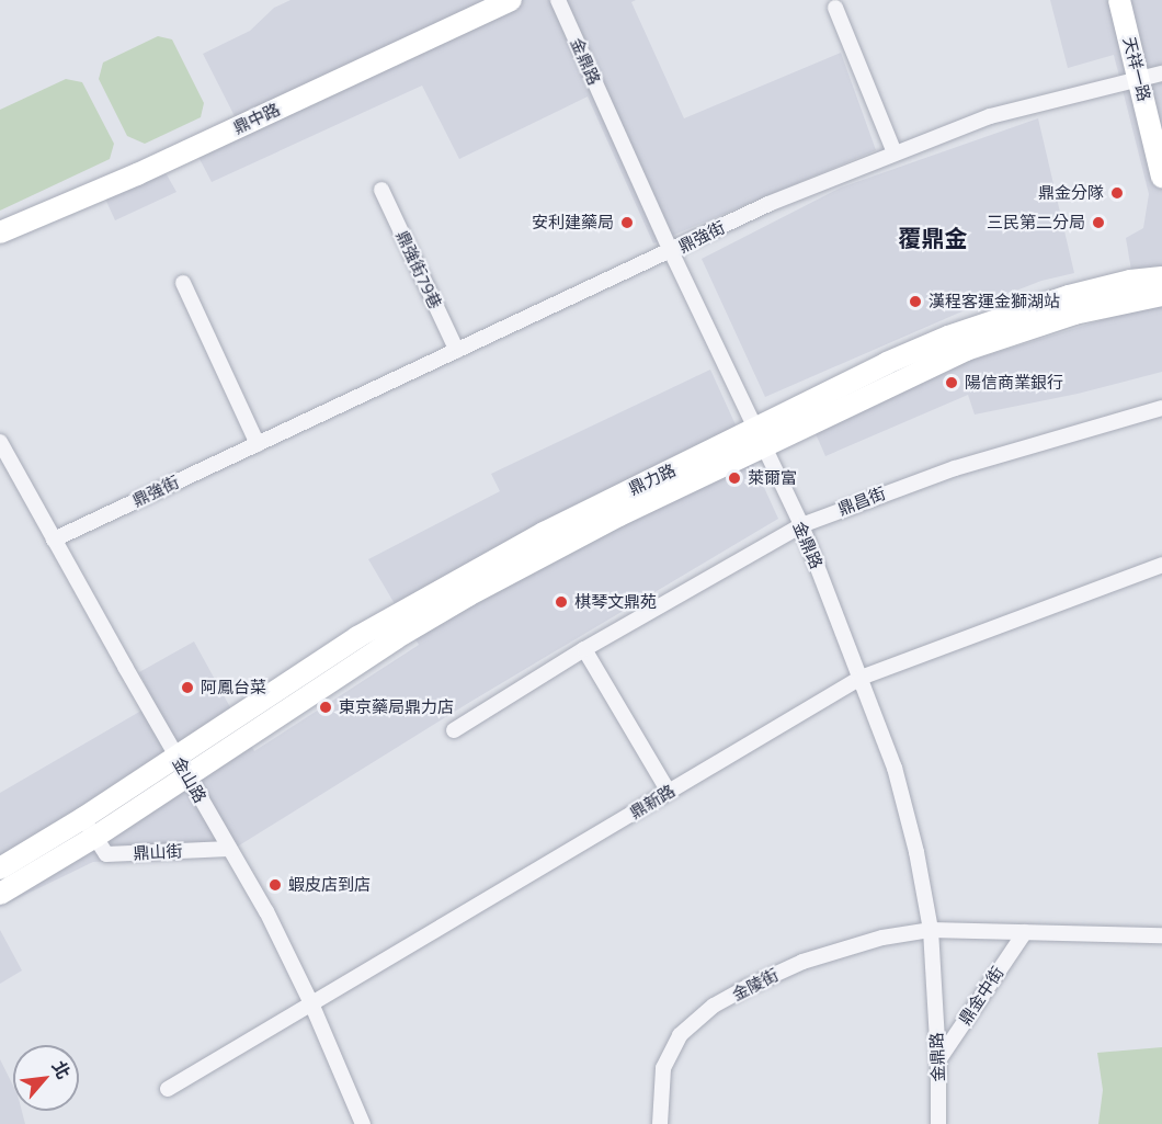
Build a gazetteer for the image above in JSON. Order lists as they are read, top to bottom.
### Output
{
  "streets": {
    "street": [
      "金鼎路",
      "天祥一路",
      "鼎中路",
      "鼎強街",
      "鼎強街79巷",
      "鼎力路",
      "鼎昌街",
      "金山路",
      "鼎新路",
      "鼎山街",
      "金陵街",
      "鼎金中街"
    ]
  },
  "crossings": [
    ["金鼎路", "鼎強街"],
    ["金鼎路", "鼎力路"],
    ["金鼎路", "鼎昌街"],
    ["金鼎路", "鼎新路"],
    ["金鼎路", "金陵街"],
    ["金鼎路", "鼎金中街"],
    ["天祥一路", "鼎強街"],
    ["鼎強街", "鼎強街79巷"],
    ["鼎強街", "金山路"],
    ["鼎力路", "金山路"],
    ["金山路", "鼎新路"],
    ["金山路", "鼎山街"]
  ],
  "districts": ["覆鼎金"],
  "places": [
    "鼎金分隊",
    "安利建藥局",
    "三民第二分局",
    "漢程客運金獅湖站",
    "陽信商業銀行",
    "萊爾富",
    "棋琴文鼎苑",
    "阿鳳台菜",
    "東京藥局鼎力店",
    "蝦皮店到店"
  ],
  "north": "top right"
}
